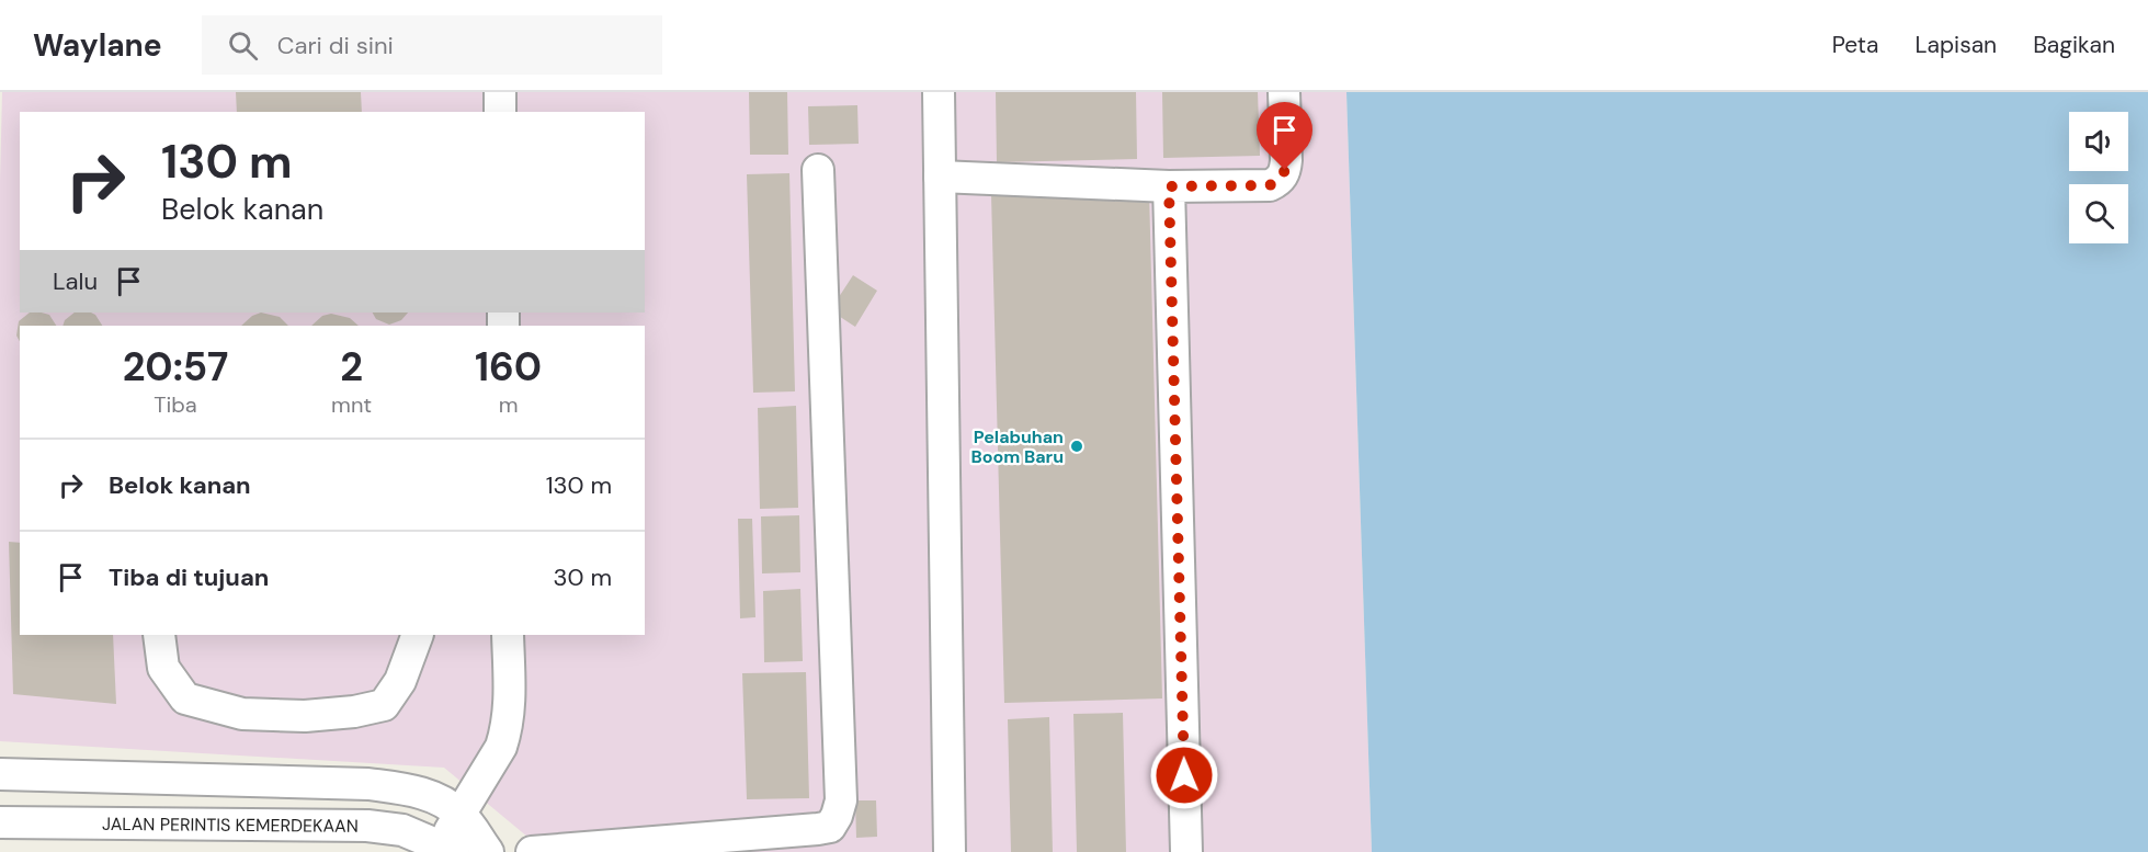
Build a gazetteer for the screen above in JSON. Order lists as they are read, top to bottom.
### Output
{
  "streets": {
    "street": ["JALAN PERINTIS KEMERDEKAAN"]
  },
  "places": ["Pelabuhan Boom Baru"],
  "page": {
    "header": "Waylane",
    "search": "Cari di sini",
    "nav": ["Peta", "Lapisan", "Bagikan"],
    "turn": ["130 m", "Belok kanan"],
    "then": "Lalu",
    "eta": [
      "20:57",
      "Tiba",
      "2",
      "mnt",
      "160",
      "m"
    ],
    "list": [
      {
        "name": "Belok kanan",
        "value": "130 m"
      },
      {
        "name": "Tiba di tujuan",
        "value": "30 m"
      }
    ]
  }
}
